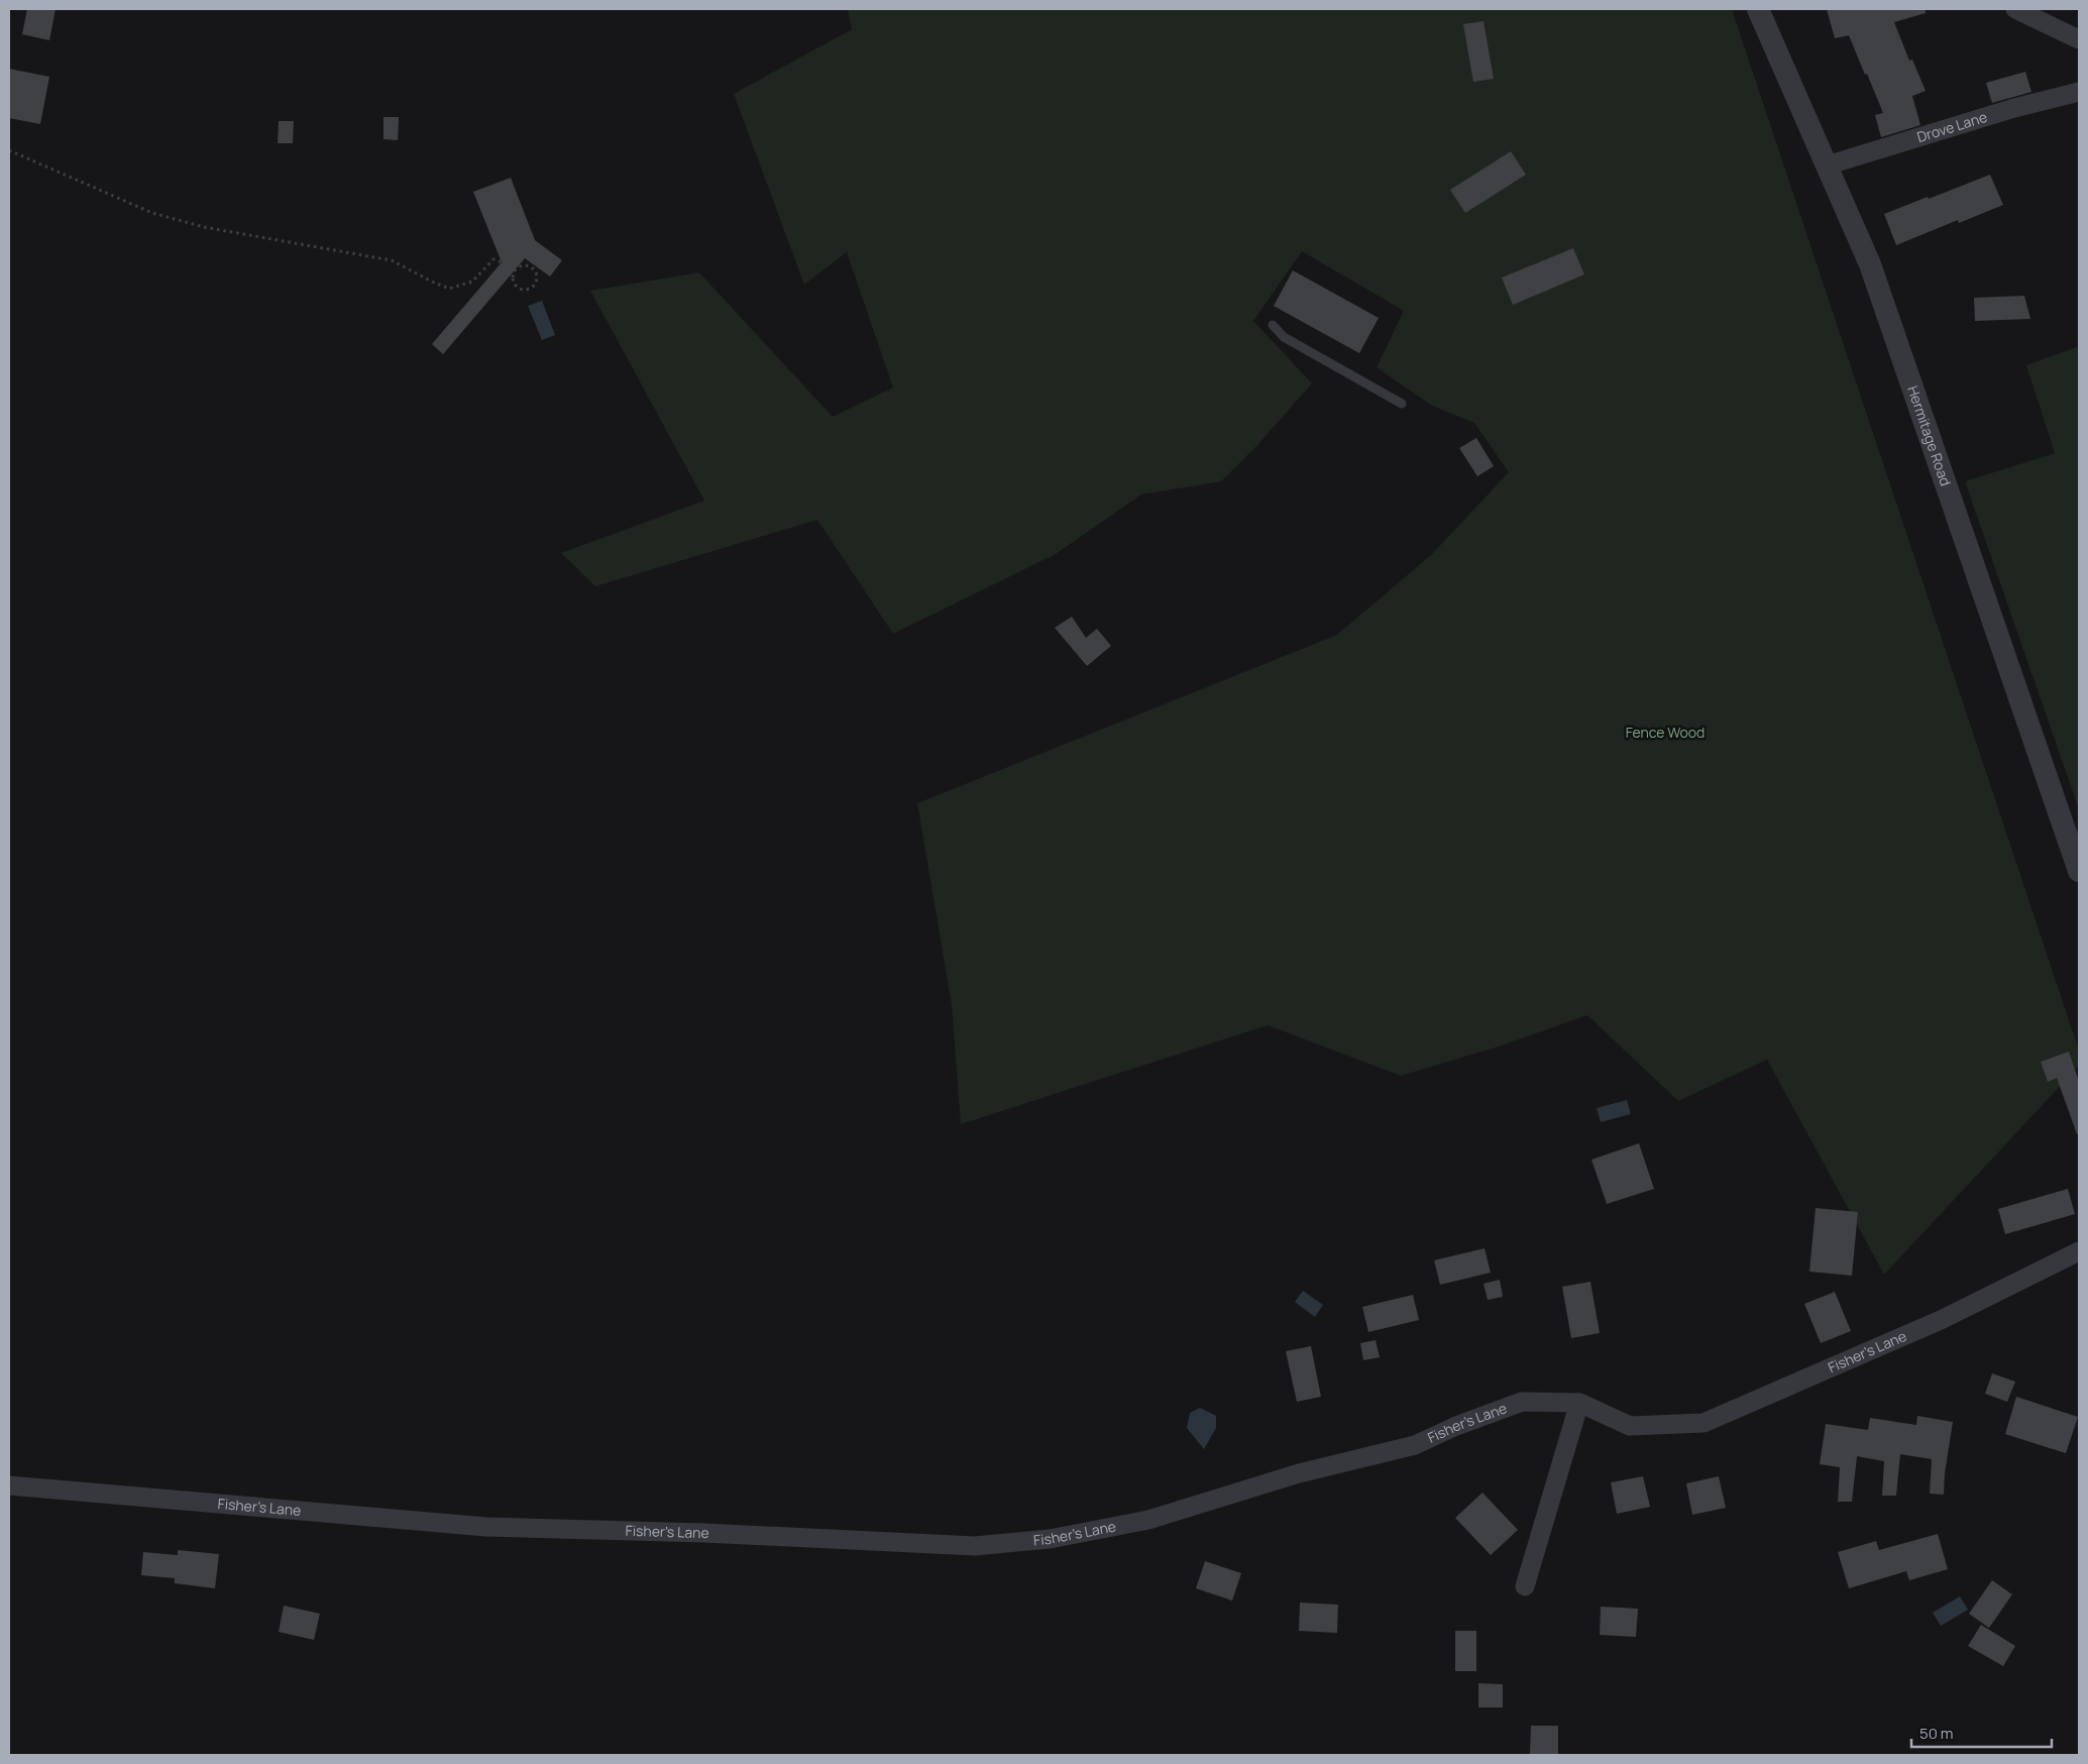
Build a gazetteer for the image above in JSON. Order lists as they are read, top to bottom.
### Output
{
  "streets": {
    "street": ["Drove Lane", "Hermitage Road", "Fisher's Lane"]
  },
  "crossings": [
    ["Drove Lane", "Hermitage Road"]
  ],
  "parks": ["Fence Wood"],
  "scale_bar": "50 m"
}
